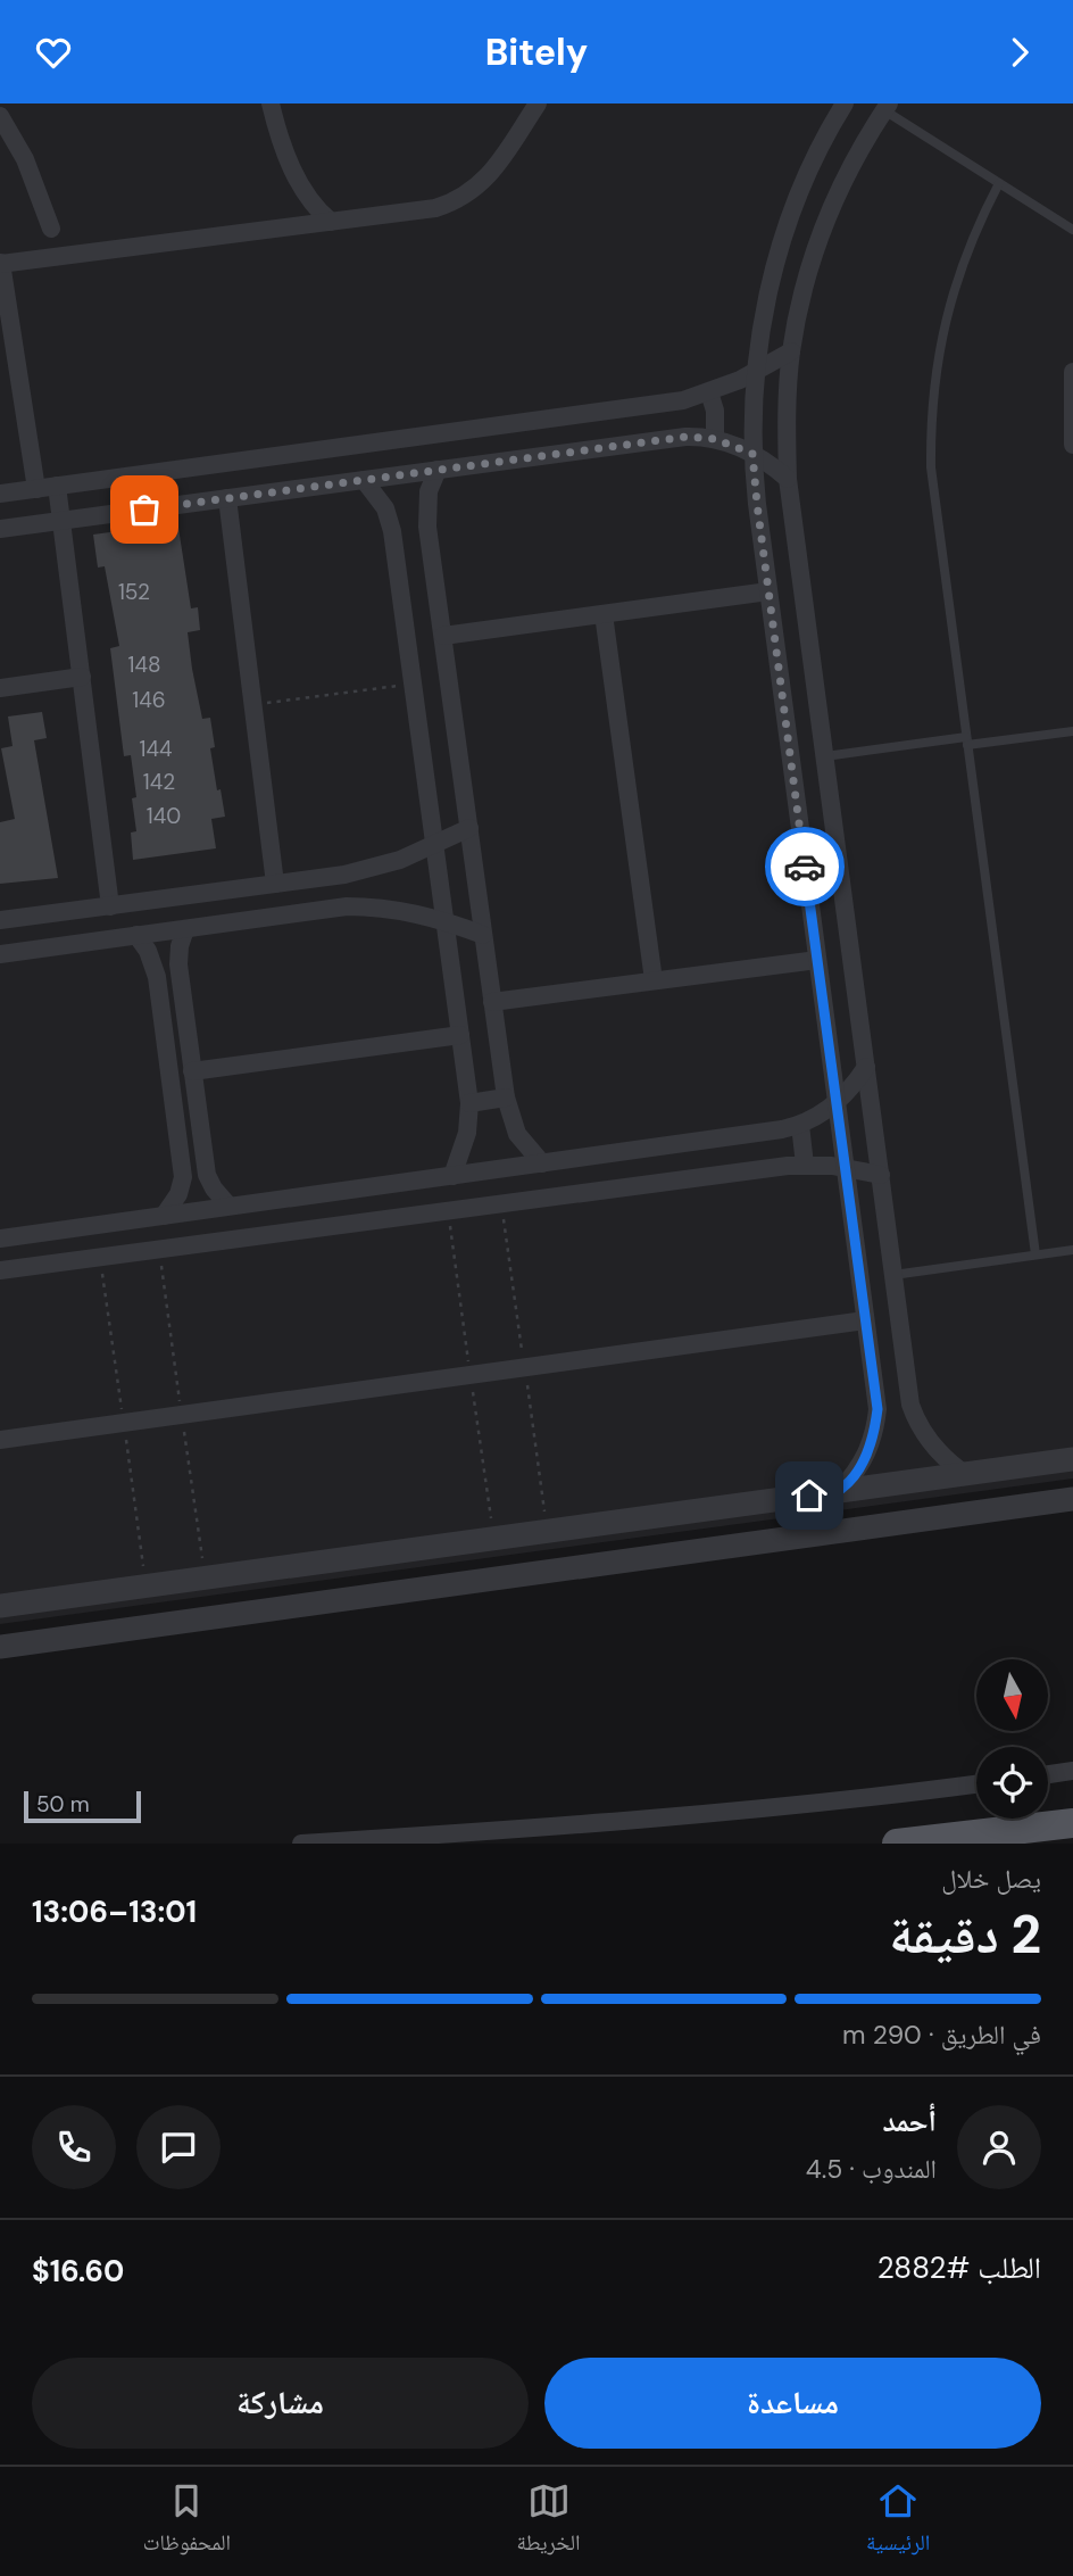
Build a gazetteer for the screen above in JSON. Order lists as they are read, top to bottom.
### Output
{
  "house_numbers": [
    "152",
    "148",
    "146",
    "144",
    "142",
    "140"
  ],
  "scale_bar": "50 m",
  "north": "bottom",
  "page": {
    "header": "Bitely",
    "scale": "50 m",
    "heading": ["2 دقيقة", "يصل خلال", "13:01–13:06"],
    "panel": [
      "أحمد",
      "المندوب · 4.5",
      "الطلب #2882",
      "$16.60"
    ],
    "bar": "في الطريق · 290 m",
    "buttons": ["مساعدة", "مشاركة"],
    "tabs": ["الرئيسية", "الخريطة", "المحفوظات"]
  }
}
